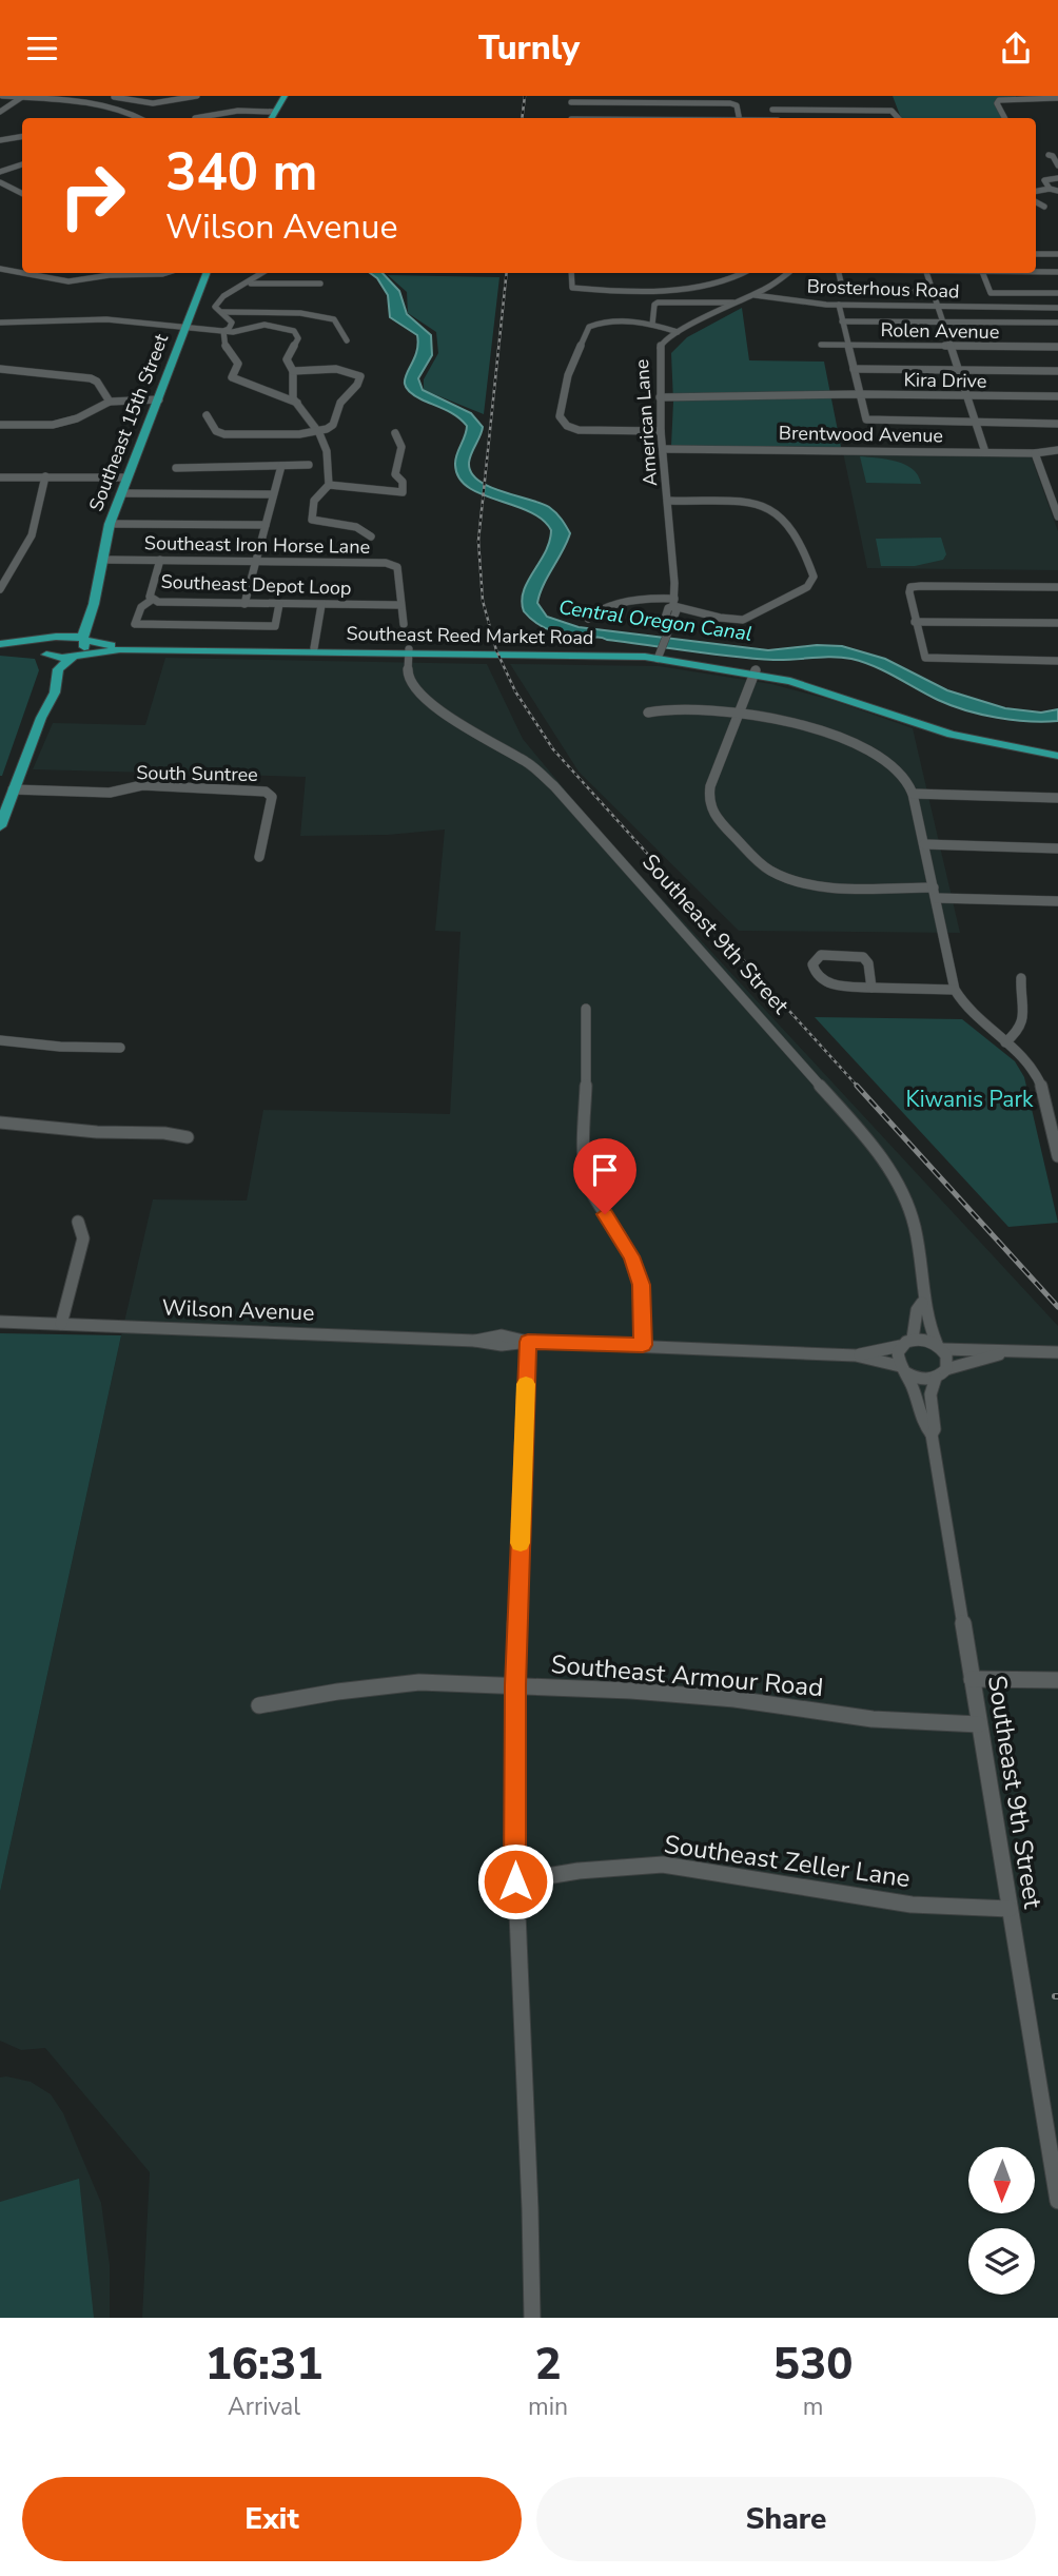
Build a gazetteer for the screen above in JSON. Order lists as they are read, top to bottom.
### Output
{
  "streets": {
    "main road": ["Southeast 15th Street", "Southeast Reed Market Road"],
    "street": [
      "Brosterhous Road",
      "Rolen Avenue",
      "Kira Drive",
      "American Lane",
      "Brentwood Avenue",
      "Southeast Iron Horse Lane",
      "Southeast Depot Loop",
      "South Suntree",
      "Southeast 9th Street",
      "Wilson Avenue",
      "Southeast Armour Road",
      "Southeast Zeller Lane"
    ]
  },
  "crossings": [
    ["Kira Drive", "American Lane"],
    ["Southeast 15th Street", "Southeast Iron Horse Lane"],
    ["Southeast 15th Street", "Southeast Reed Market Road"],
    ["Southeast 15th Street", "South Suntree"],
    ["American Lane", "Brentwood Avenue"],
    ["American Lane", "Southeast Reed Market Road"],
    ["Southeast Iron Horse Lane", "Southeast Depot Loop"],
    ["Southeast Reed Market Road", "Southeast 9th Street"],
    ["Southeast 9th Street", "Wilson Avenue"],
    ["Southeast 9th Street", "Southeast Armour Road"],
    ["Southeast 9th Street", "Southeast Zeller Lane"]
  ],
  "water": ["Central Oregon Canal"],
  "parks": ["Kiwanis Park"],
  "north": "bottom",
  "page": {
    "header": "Turnly",
    "turn": ["340 m", "Wilson Avenue"],
    "eta": [
      "16:31",
      "Arrival",
      "2",
      "min",
      "530",
      "m"
    ],
    "buttons": ["Exit", "Share"]
  }
}
